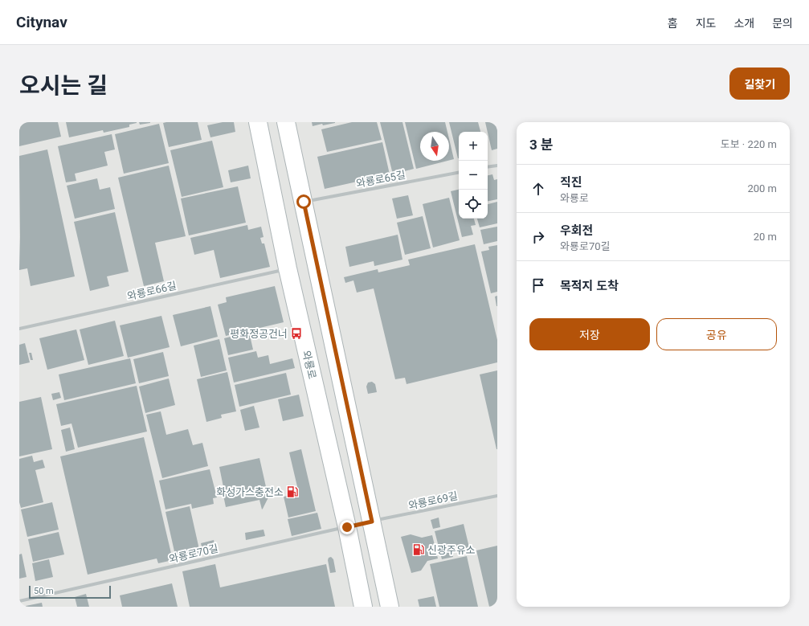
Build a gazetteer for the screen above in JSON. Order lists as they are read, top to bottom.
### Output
{
  "streets": {
    "main road": ["와룡로"],
    "street": [
      "와룡로65길",
      "와룡로66길",
      "와룡로69길",
      "와룡로70길"
    ]
  },
  "crossings": [
    ["와룡로66길", "와룡로"],
    ["와룡로", "와룡로70길"],
    ["와룡로69길", "와룡로70길"]
  ],
  "places": {
    "bus stop": ["평화정공건너"],
    "fuel station": ["화성가스충전소", "신광주유소"]
  },
  "scale_bar": "50 m",
  "north": "bottom",
  "page": {
    "header": "Citynav",
    "nav": [
      "홈",
      "지도",
      "소개",
      "문의"
    ],
    "title": "오시는 길",
    "buttons": [
      "길찾기",
      ["저장", "공유"]
    ],
    "heading": ["3 분", "도보 · 220 m"],
    "map_buttons": ["+", "−"],
    "list": [
      ["직진", "와룡로", "200 m"],
      ["우회전", "와룡로70길", "20 m"],
      "목적지 도착"
    ],
    "scale": "50 m"
  }
}
